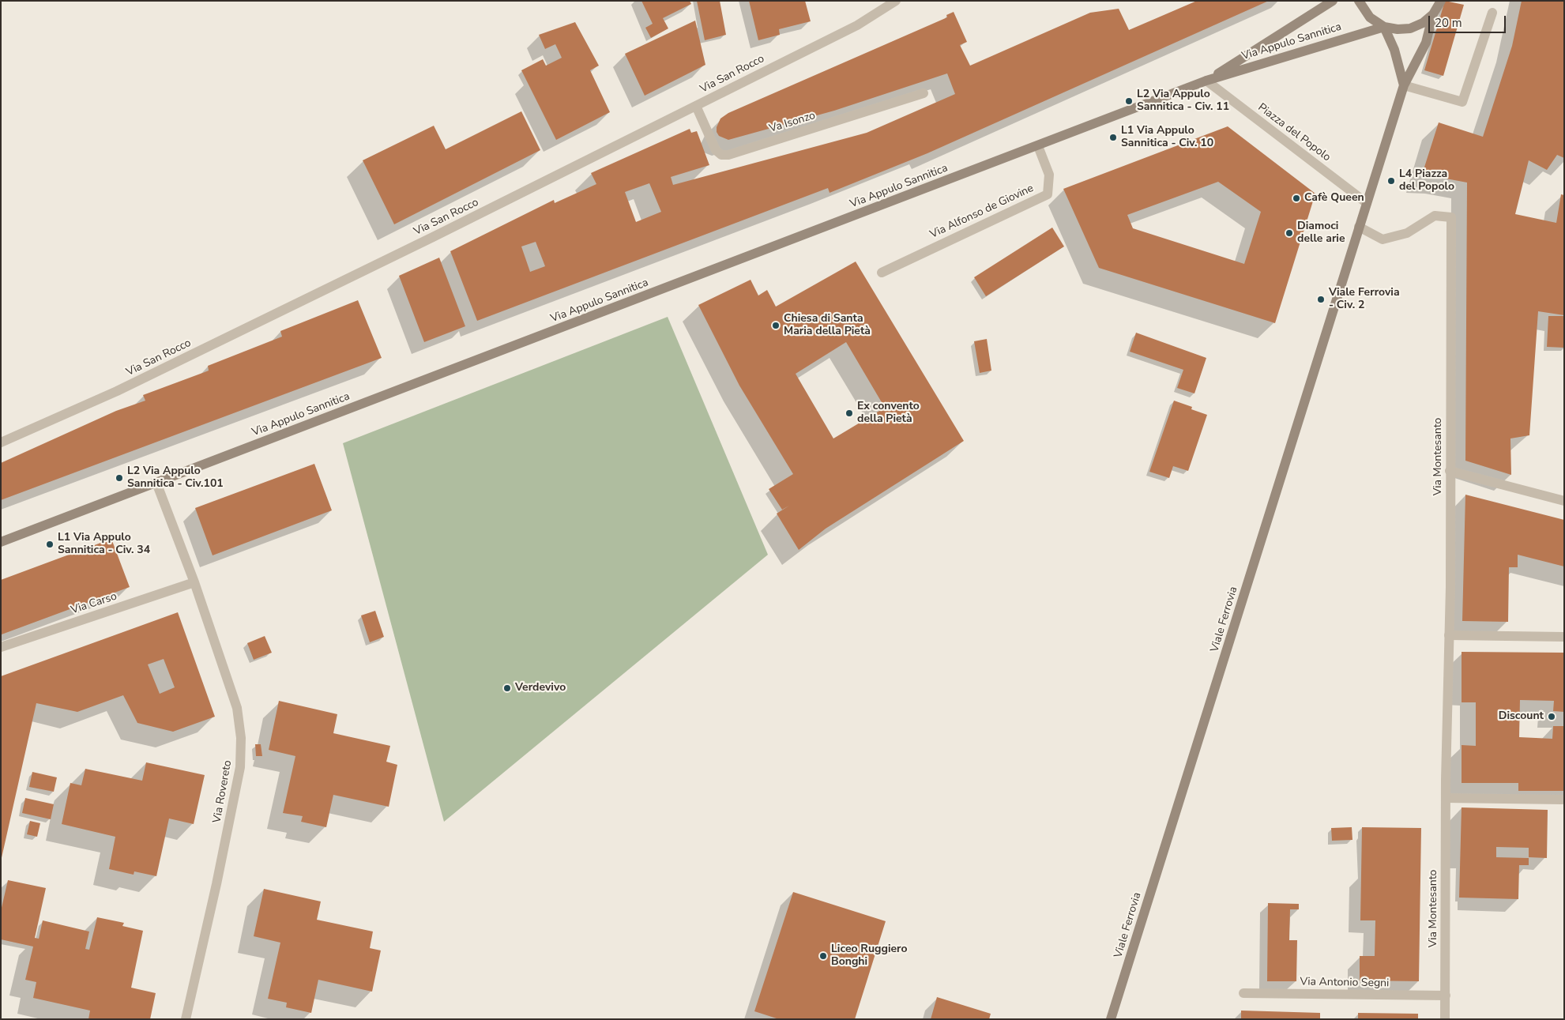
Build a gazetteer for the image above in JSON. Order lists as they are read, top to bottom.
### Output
{
  "streets": {
    "main road": ["Via Appulo Sannitica", "Viale Ferrovia"],
    "street": [
      "Via San Rocco",
      "Va Isonzo",
      "Piazza del Popolo",
      "Via Alfonso de Giovine",
      "Via Montesanto",
      "Via Carso",
      "Via Rovereto",
      "Via Antonio Segni"
    ]
  },
  "crossings": [
    ["Via Appulo Sannitica", "Piazza del Popolo"],
    ["Via Appulo Sannitica", "Via Alfonso de Giovine"],
    ["Via Appulo Sannitica", "Via Rovereto"],
    ["Via San Rocco", "Va Isonzo"],
    ["Via Montesanto", "Viale Ferrovia"],
    ["Via Montesanto", "Via Antonio Segni"],
    ["Via Carso", "Via Rovereto"]
  ],
  "places": [
    "L2 Via Appulo Sannitica - Civ. 11",
    "L1 Via Appulo Sannitica - Civ. 10",
    "L4 Piazza del Popolo",
    "Cafè Queen",
    "Diamoci delle arie",
    "Viale Ferrovia - Civ. 2",
    "Chiesa di Santa Maria della Pietà",
    "Ex convento della Pietà",
    "L2 Via Appulo Sannitica - Civ.101",
    "L1 Via Appulo Sannitica - Civ. 34",
    "Verdevivo",
    "Discount",
    "Liceo Ruggiero Bonghi"
  ],
  "scale_bar": "20 m"
}
